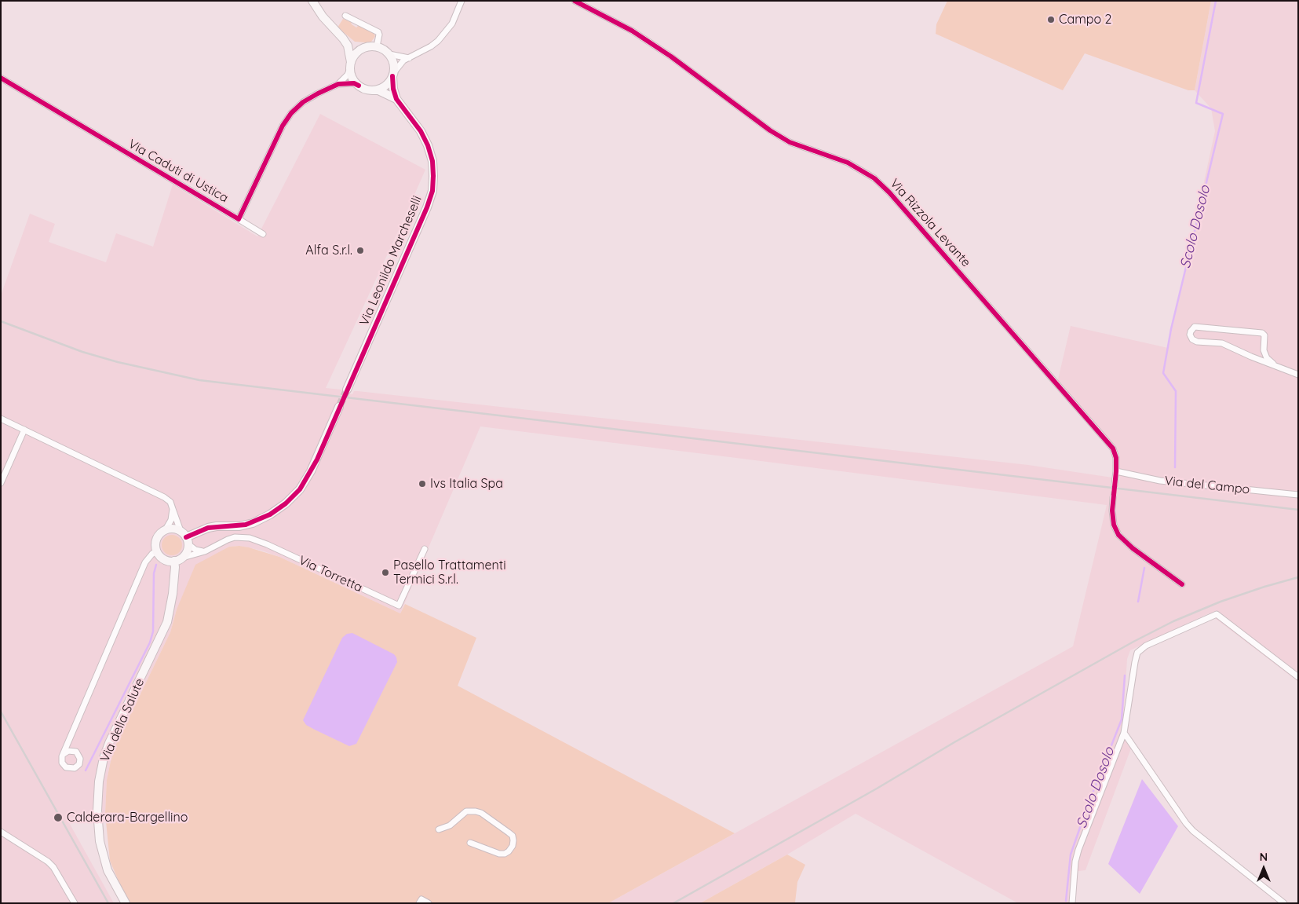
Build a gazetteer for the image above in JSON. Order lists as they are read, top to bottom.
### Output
{
  "streets": {
    "street": [
      "Via Caduti di Ustica",
      "Via Rizzola Levante",
      "Via Leonildo Marcheselli",
      "Via del Campo",
      "Via Torretta",
      "Via della Salute"
    ]
  },
  "crossings": [
    ["Via Caduti di Ustica", "Via Leonildo Marcheselli"],
    ["Via Rizzola Levante", "Via del Campo"],
    ["Via Torretta", "Via della Salute"]
  ],
  "water": ["Scolo Dosolo"],
  "places": [
    "Campo 2",
    "Alfa S.r.l.",
    "Ivs Italia Spa",
    "Pasello Trattamenti Termici S.r.l.",
    "Calderara-Bargellino"
  ],
  "north": "top"
}
